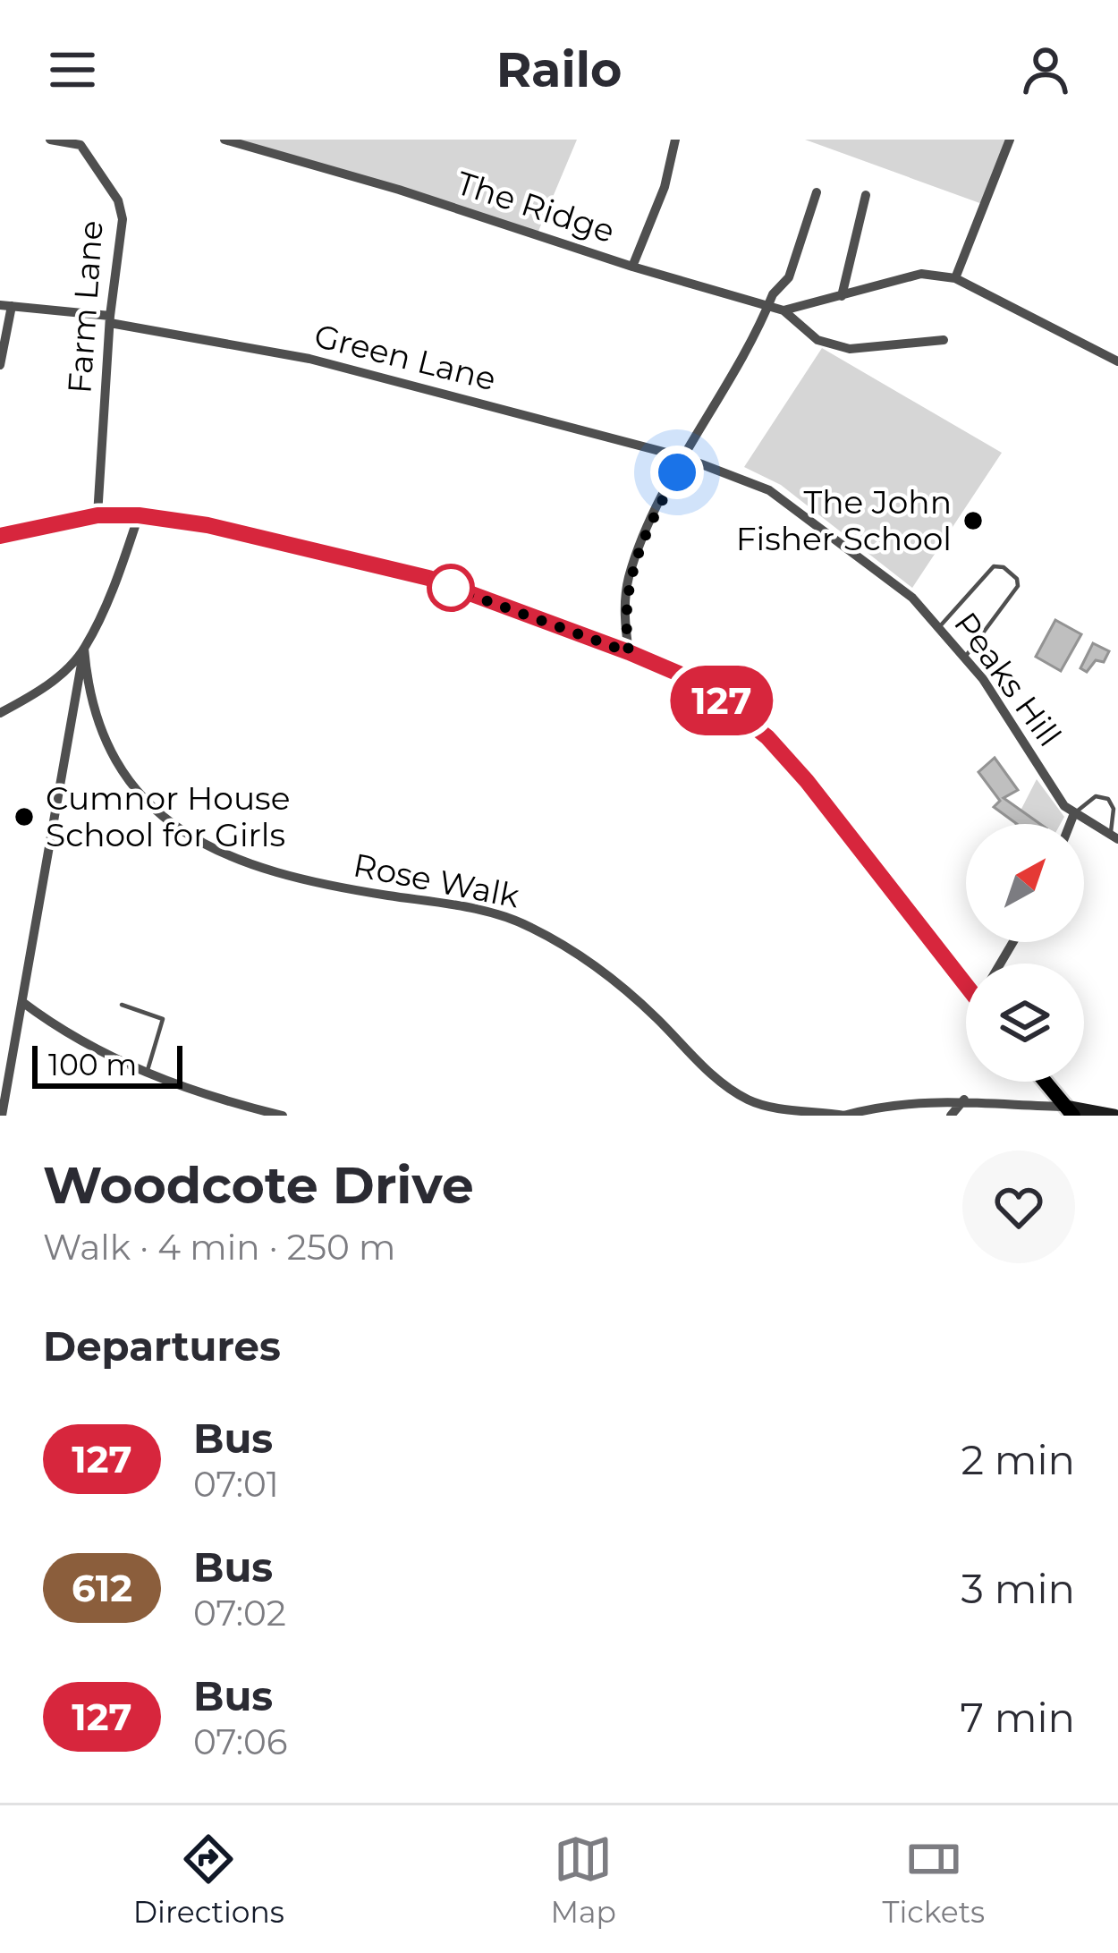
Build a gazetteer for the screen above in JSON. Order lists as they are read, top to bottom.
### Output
{
  "streets": {
    "street": [
      "The Ridge",
      "Farm Lane",
      "Green Lane",
      "Peaks Hill",
      "Rose Walk"
    ]
  },
  "crossings": [
    ["Farm Lane", "Green Lane"],
    ["Green Lane", "Peaks Hill"]
  ],
  "places": ["The John Fisher School", "Cumnor House School for Girls"],
  "lines": ["bus line 127"],
  "scale_bar": "100 m",
  "north": "top right",
  "page": {
    "header": "Railo",
    "on_map": "127",
    "scale": "100 m",
    "heading": [
      ["Woodcote Drive", "Walk · 4 min · 250 m"],
      "Departures"
    ],
    "list": [
      {
        "mark": "127",
        "name": "Bus",
        "note": "07:01",
        "value": "2 min"
      },
      {
        "mark": "612",
        "name": "Bus",
        "note": "07:02",
        "value": "3 min"
      },
      {
        "mark": "127",
        "name": "Bus",
        "note": "07:06",
        "value": "7 min"
      }
    ],
    "tabs": ["Directions", "Map", "Tickets"]
  }
}
